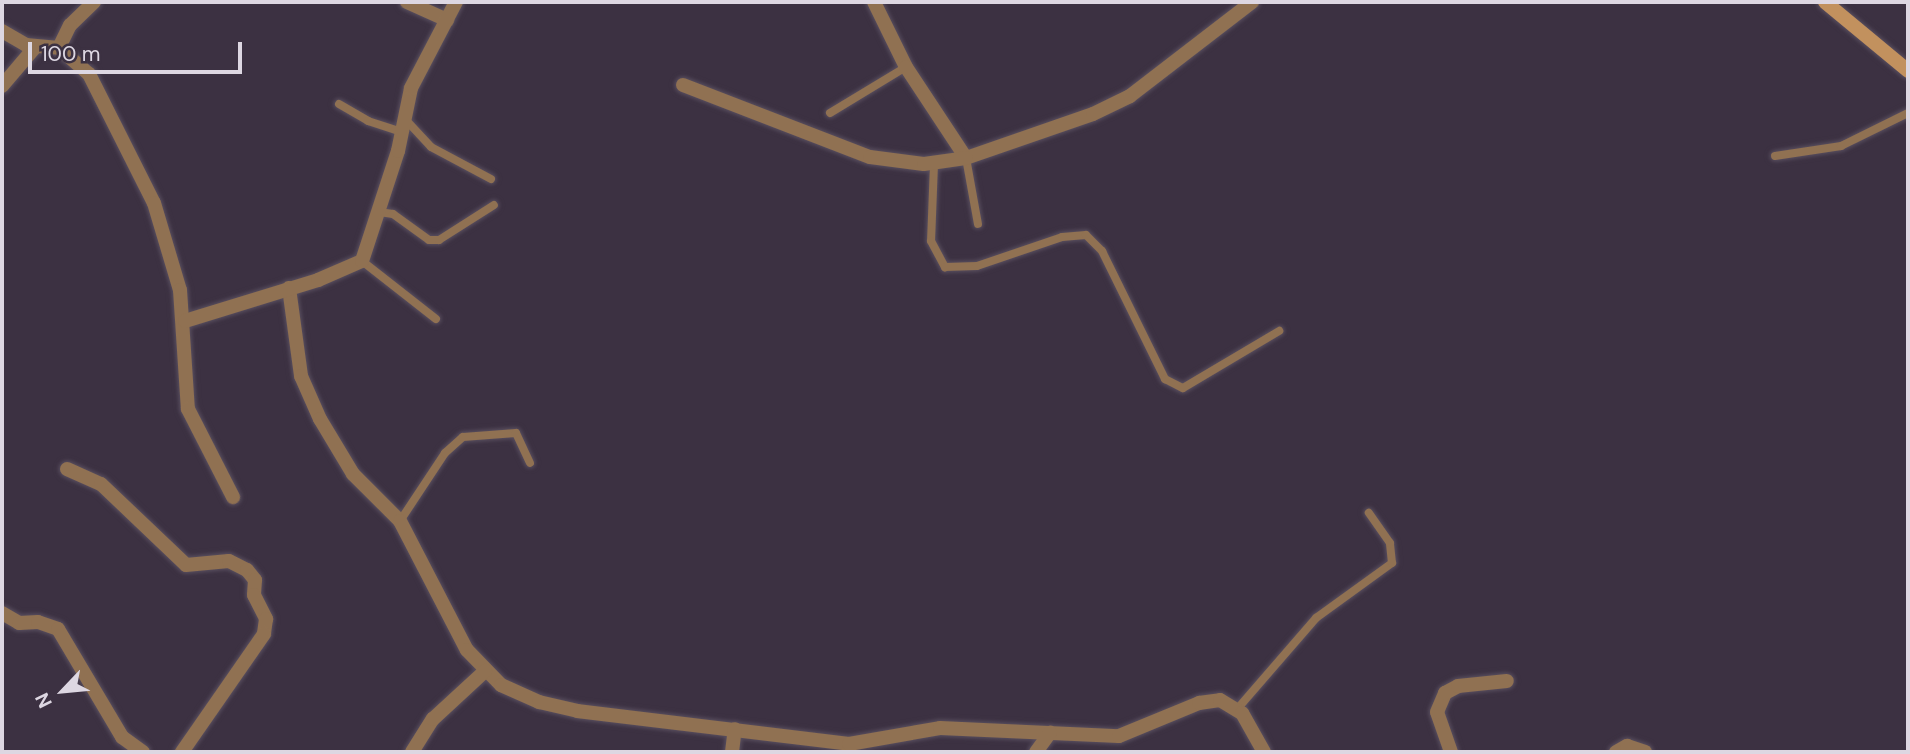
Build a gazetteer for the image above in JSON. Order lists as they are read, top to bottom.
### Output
{
  "scale_bar": "100 m",
  "north": "bottom left"
}
